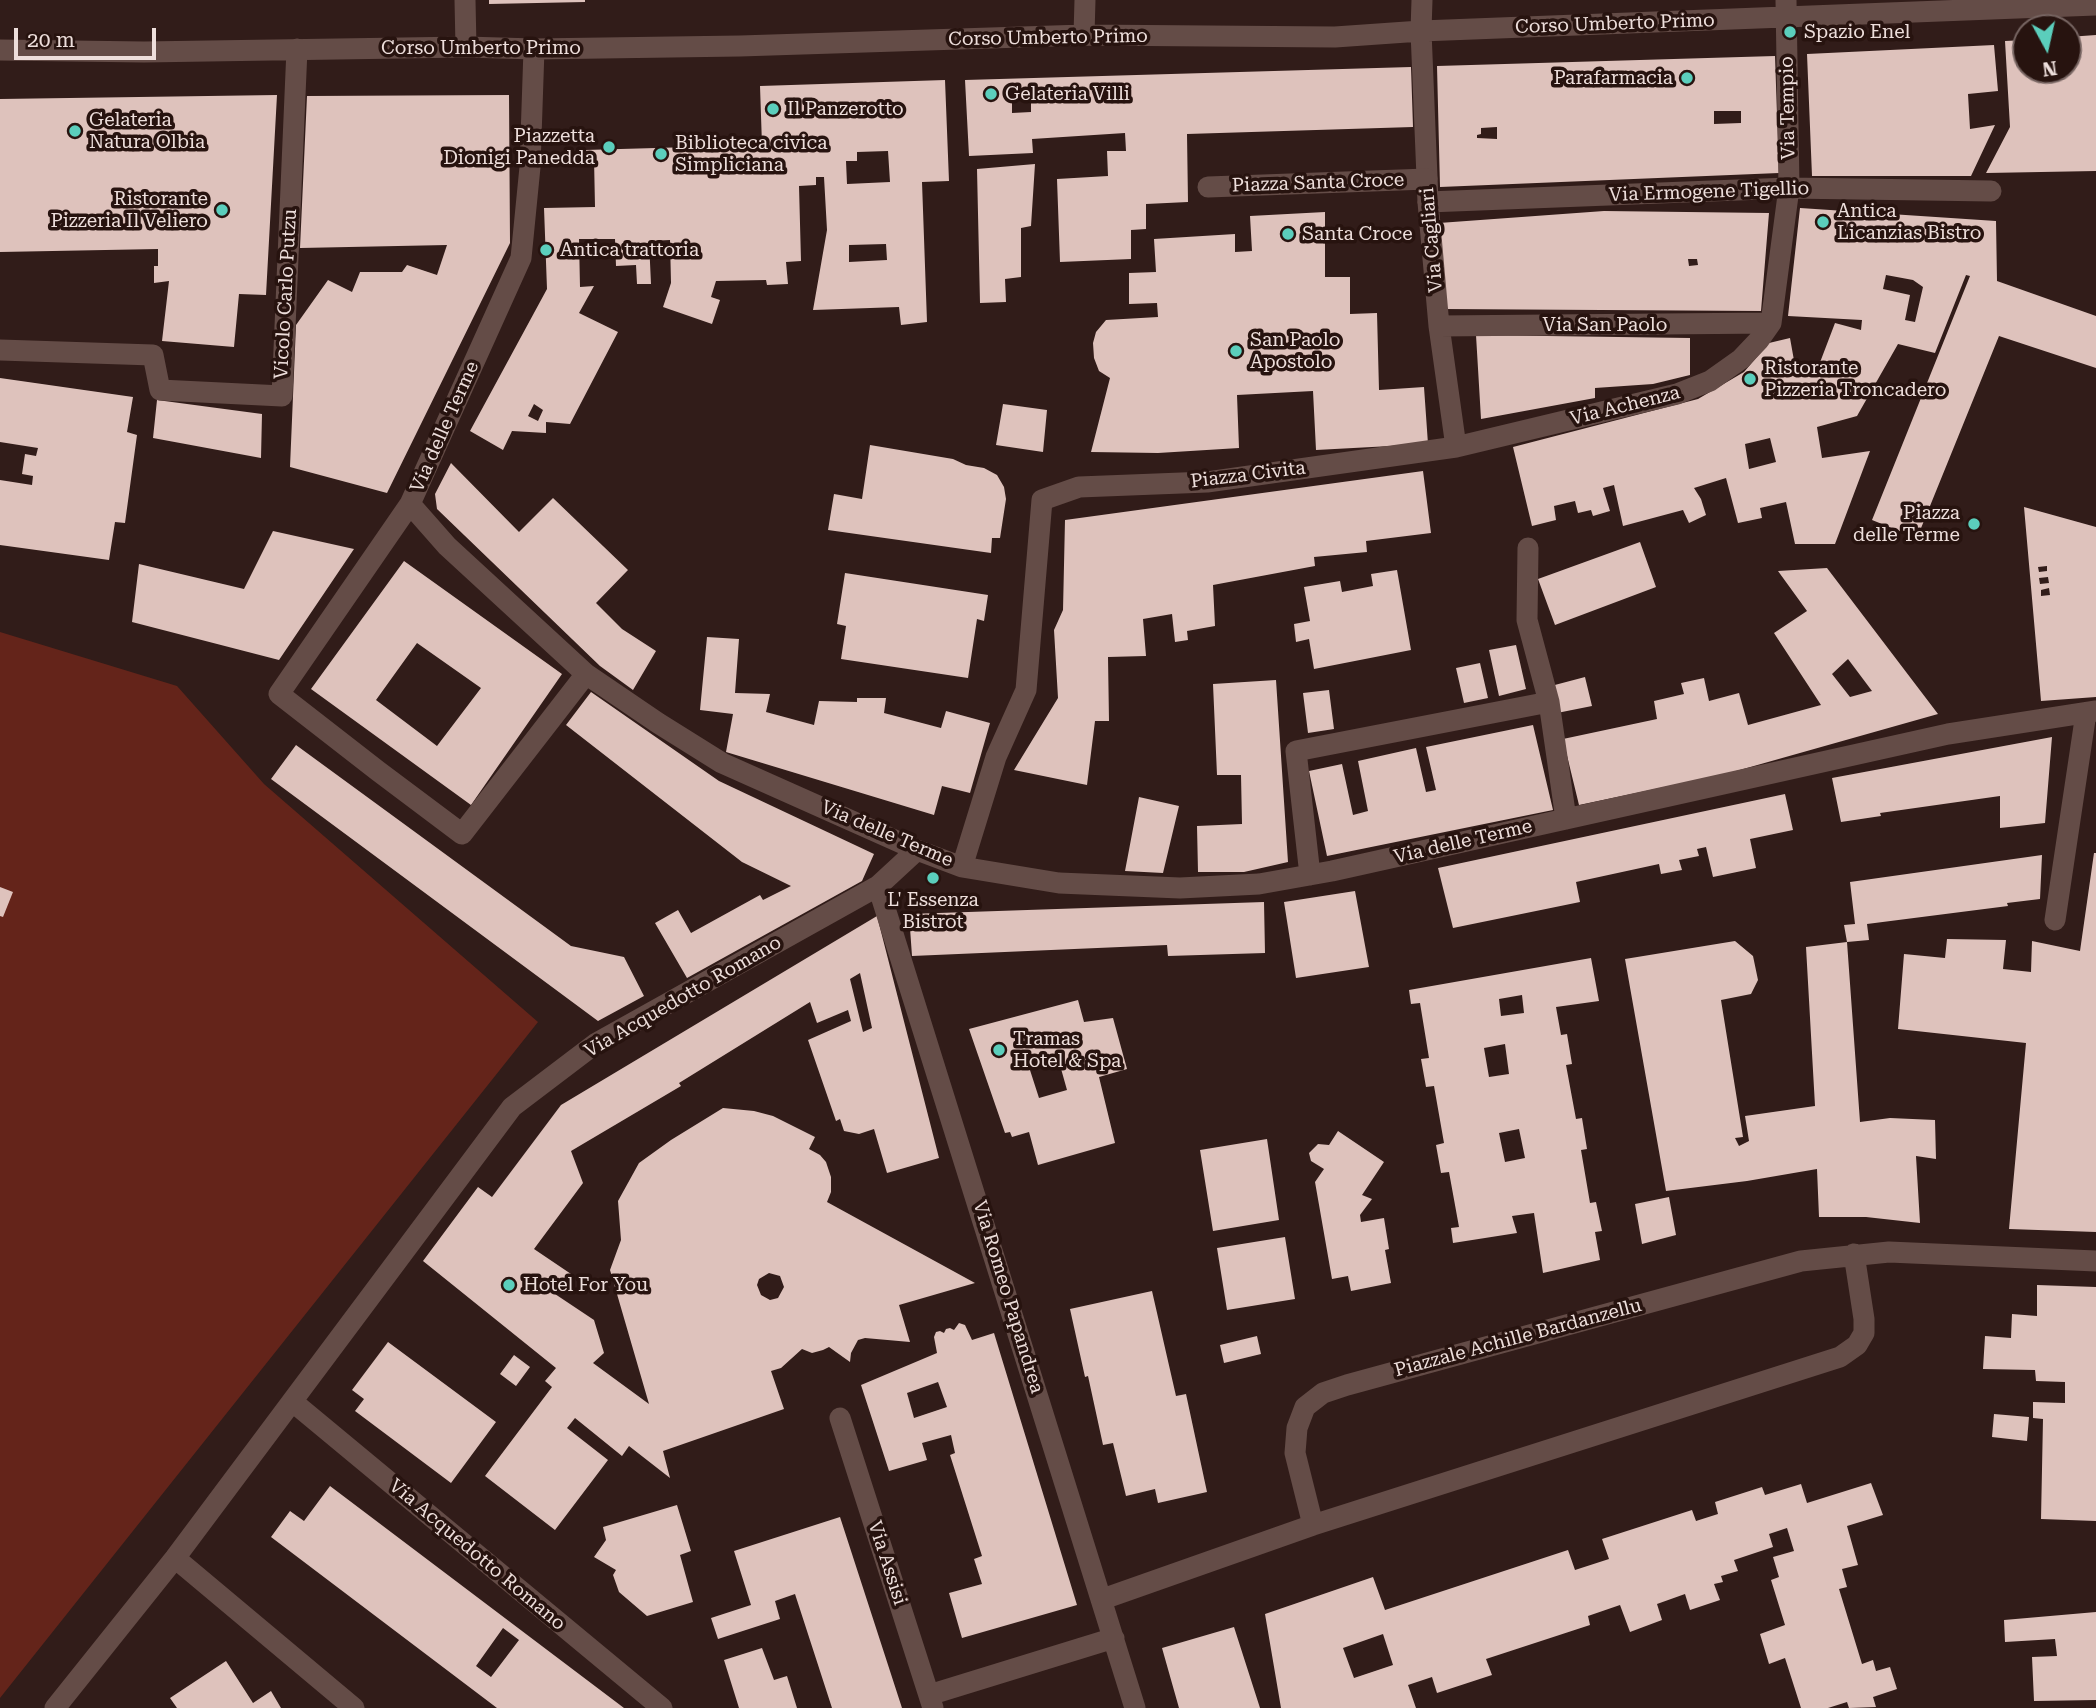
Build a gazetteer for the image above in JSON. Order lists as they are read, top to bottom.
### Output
{
  "streets": {
    "street": [
      "Corso Umberto Primo",
      "Via Tempio",
      "Piazza Santa Croce",
      "Via Ermogene Tigellio",
      "Via Cagliari",
      "Vicolo Carlo Putzu",
      "Via San Paolo",
      "Via Achenza",
      "Via delle Terme",
      "Piazza Civita",
      "Via Acquedotto Romano",
      "Via Romeo Papandrea",
      "Piazzale Achille Bardanzellu",
      "Via Assisi"
    ]
  },
  "crossings": [
    ["Corso Umberto Primo", "Via Tempio"],
    ["Corso Umberto Primo", "Via Cagliari"],
    ["Corso Umberto Primo", "Vicolo Carlo Putzu"],
    ["Corso Umberto Primo", "Via delle Terme"],
    ["Via Tempio", "Via Ermogene Tigellio"],
    ["Via Tempio", "Via San Paolo"],
    ["Via Tempio", "Via Achenza"],
    ["Piazza Santa Croce", "Via Cagliari"],
    ["Via Ermogene Tigellio", "Via Cagliari"],
    ["Via Cagliari", "Via San Paolo"],
    ["Via Cagliari", "Via Achenza"],
    ["Via Cagliari", "Piazza Civita"],
    ["Via San Paolo", "Via Achenza"],
    ["Via Achenza", "Piazza Civita"],
    ["Via delle Terme", "Piazza Civita"],
    ["Via delle Terme", "Via Acquedotto Romano"],
    ["Via Acquedotto Romano", "Via Romeo Papandrea"]
  ],
  "places": [
    "Spazio Enel",
    "Parafarmacia",
    "Gelateria Villi",
    "Il Panzerotto",
    "Gelateria Natura Olbia",
    "Piazzetta Dionigi Panedda",
    "Biblioteca civica Simpliciana",
    "Ristorante Pizzeria Il Veliero",
    "Antica Licanzias Bistro",
    "Santa Croce",
    "Antica trattoria",
    "San Paolo Apostolo",
    "Ristorante Pizzeria Troncadero",
    "Piazza delle Terme",
    "L' Essenza Bistrot",
    "Tramas Hotel & Spa",
    "Hotel For You"
  ],
  "scale_bar": "20 m",
  "north": "bottom"
}
